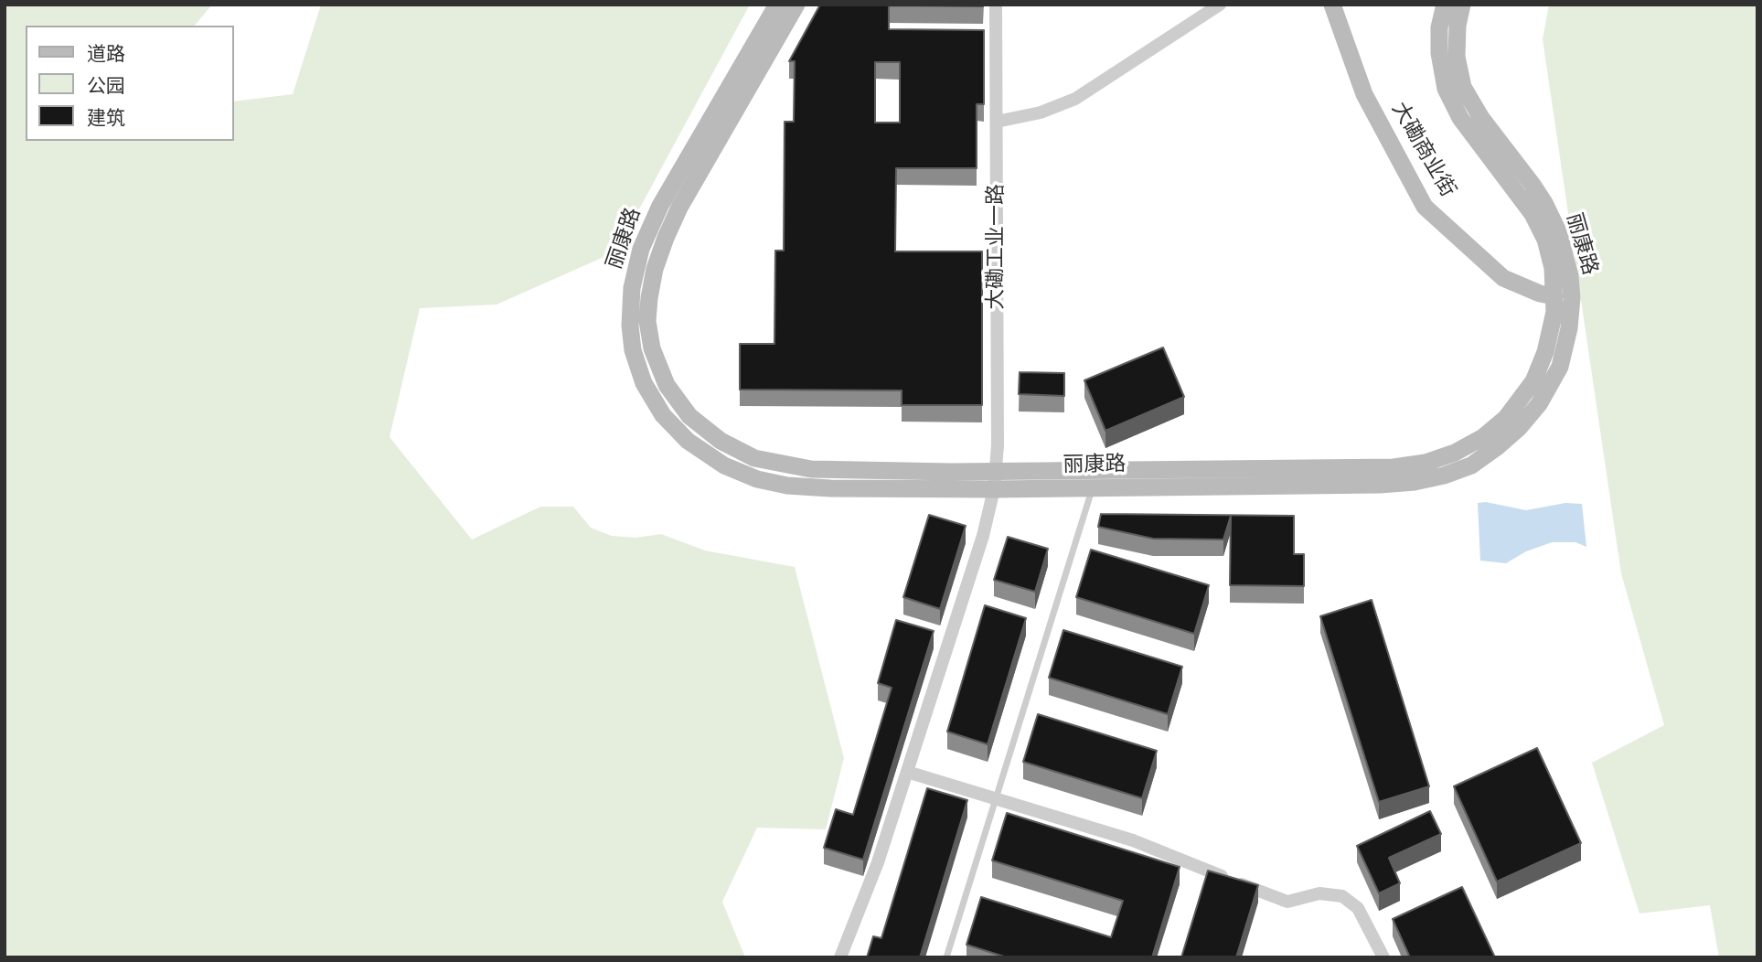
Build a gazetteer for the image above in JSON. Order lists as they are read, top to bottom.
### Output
{
  "streets": {
    "street": ["大磡商业街", "丽康路", "大磡工业一路"]
  },
  "crossings": [
    ["大磡商业街", "丽康路"],
    ["丽康路", "大磡工业一路"]
  ],
  "legend": ["道路", "公园", "建筑"]
}
